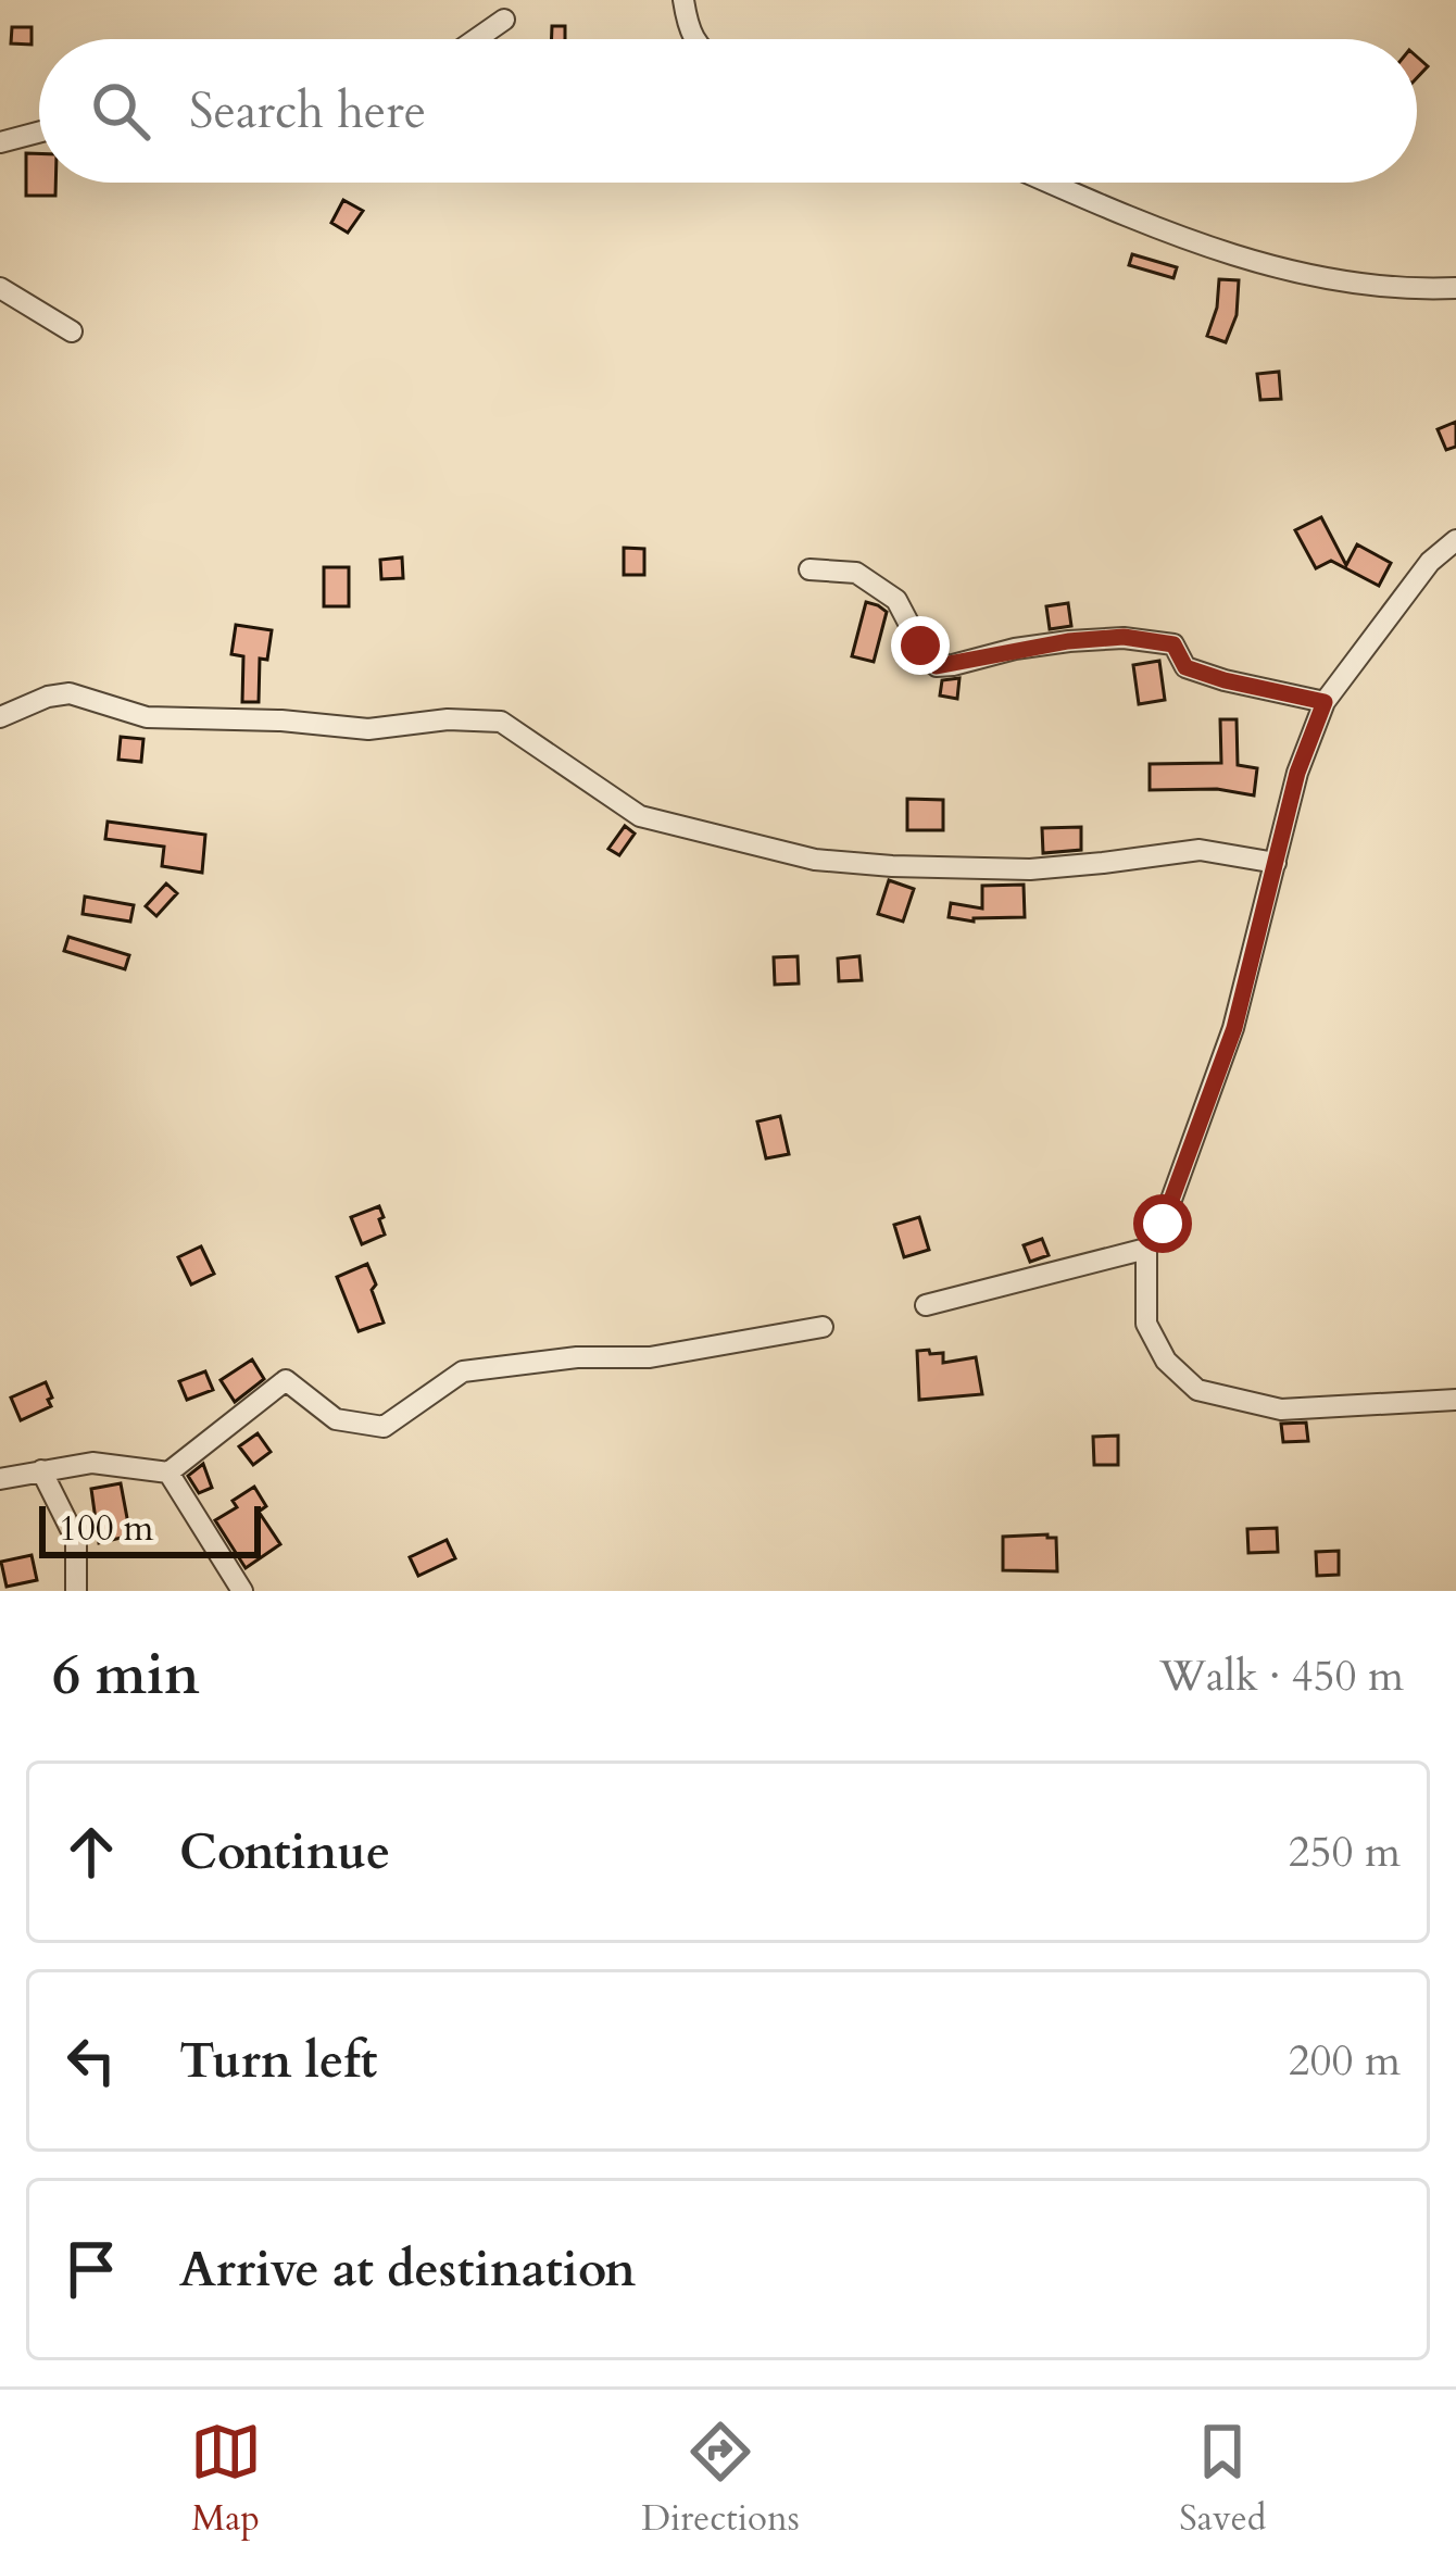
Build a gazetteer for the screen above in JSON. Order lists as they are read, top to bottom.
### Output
{
  "scale_bar": "100 m",
  "page": {
    "search": "Search here",
    "scale": "100 m",
    "heading": ["6 min", "Walk · 450 m"],
    "list": [
      ["Continue", "250 m"],
      ["Turn left", "200 m"],
      "Arrive at destination"
    ],
    "nav": ["Map", "Directions", "Saved"]
  }
}
